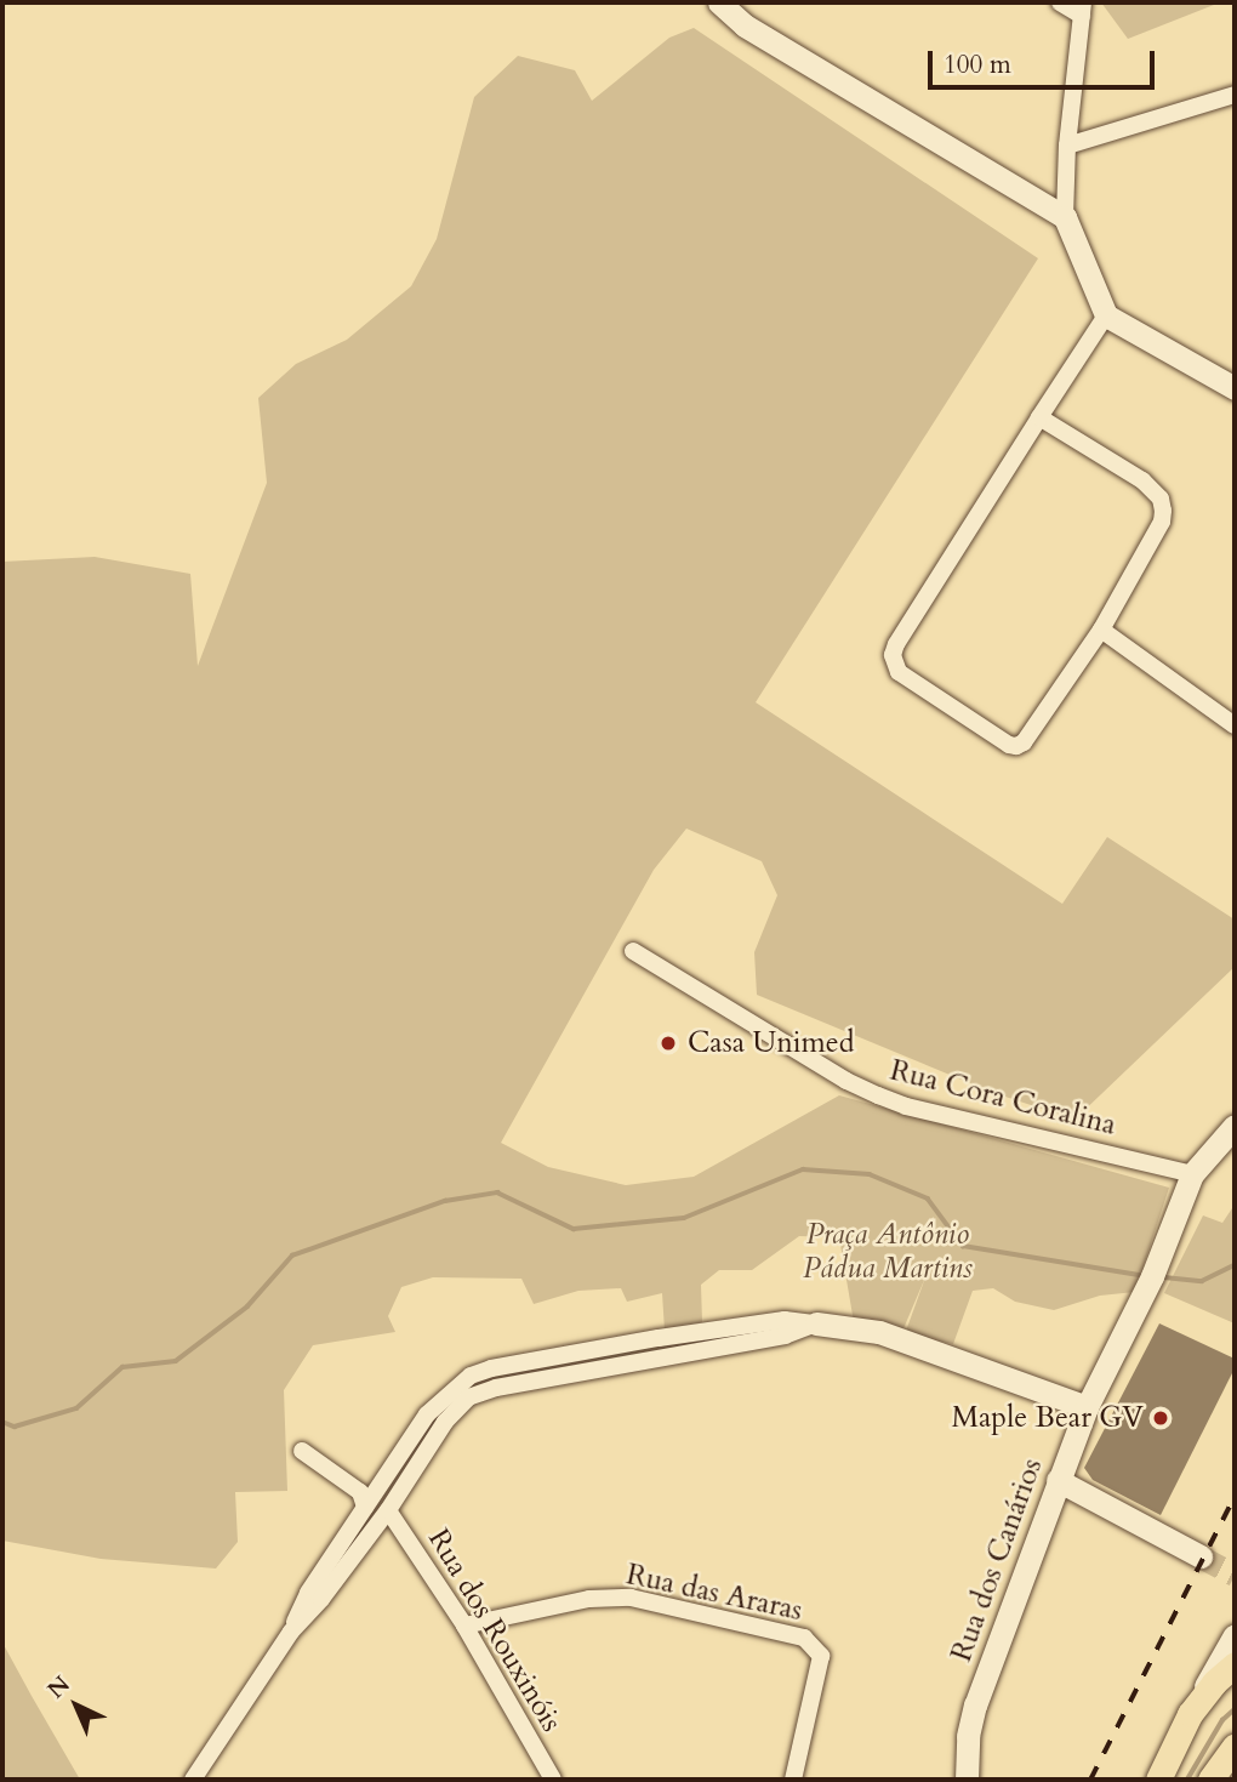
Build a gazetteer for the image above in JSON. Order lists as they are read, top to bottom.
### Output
{
  "streets": {
    "street": [
      "Rua Cora Coralina",
      "Rua dos Canários",
      "Rua das Araras",
      "Rua dos Rouxinóis"
    ]
  },
  "crossings": [
    ["Rua Cora Coralina", "Rua dos Canários"],
    ["Rua das Araras", "Rua dos Rouxinóis"]
  ],
  "parks": ["Praça Antônio Pádua Martins"],
  "places": ["Casa Unimed", "Maple Bear GV"],
  "scale_bar": "100 m",
  "north": "top left"
}
